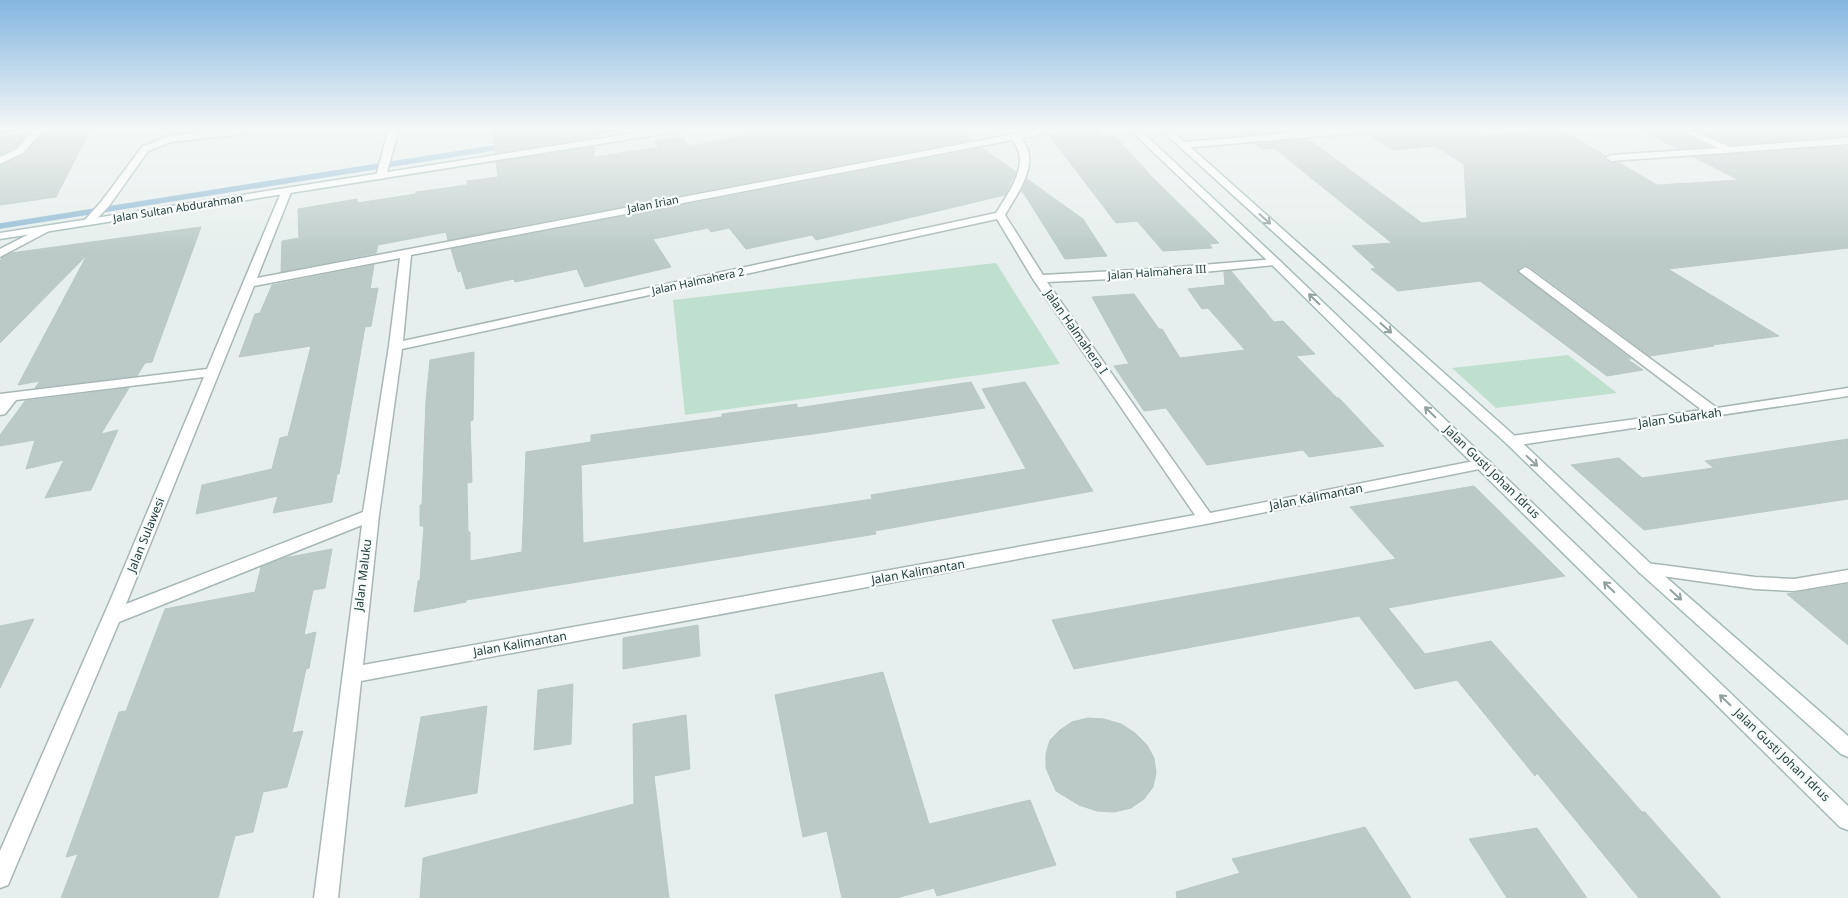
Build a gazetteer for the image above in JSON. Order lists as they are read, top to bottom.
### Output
{
  "streets": {
    "street": [
      "Jalan Irian",
      "Jalan Sultan Abdurahman",
      "Jalan Halmahera III",
      "Jalan Halmahera 2",
      "Jalan Halmahera I",
      "Jalan Subarkah",
      "Jalan Gusti Johan Idrus",
      "Jalan Kalimantan",
      "Jalan Sulawesi",
      "Jalan Maluku"
    ]
  },
  "crossings": [
    ["Jalan Irian", "Jalan Sulawesi"],
    ["Jalan Irian", "Jalan Maluku"],
    ["Jalan Sultan Abdurahman", "Jalan Sulawesi"],
    ["Jalan Halmahera III", "Jalan Halmahera I"],
    ["Jalan Halmahera III", "Jalan Gusti Johan Idrus"],
    ["Jalan Halmahera 2", "Jalan Halmahera I"],
    ["Jalan Halmahera 2", "Jalan Maluku"],
    ["Jalan Halmahera I", "Jalan Kalimantan"],
    ["Jalan Gusti Johan Idrus", "Jalan Kalimantan"],
    ["Jalan Kalimantan", "Jalan Maluku"]
  ]
}
